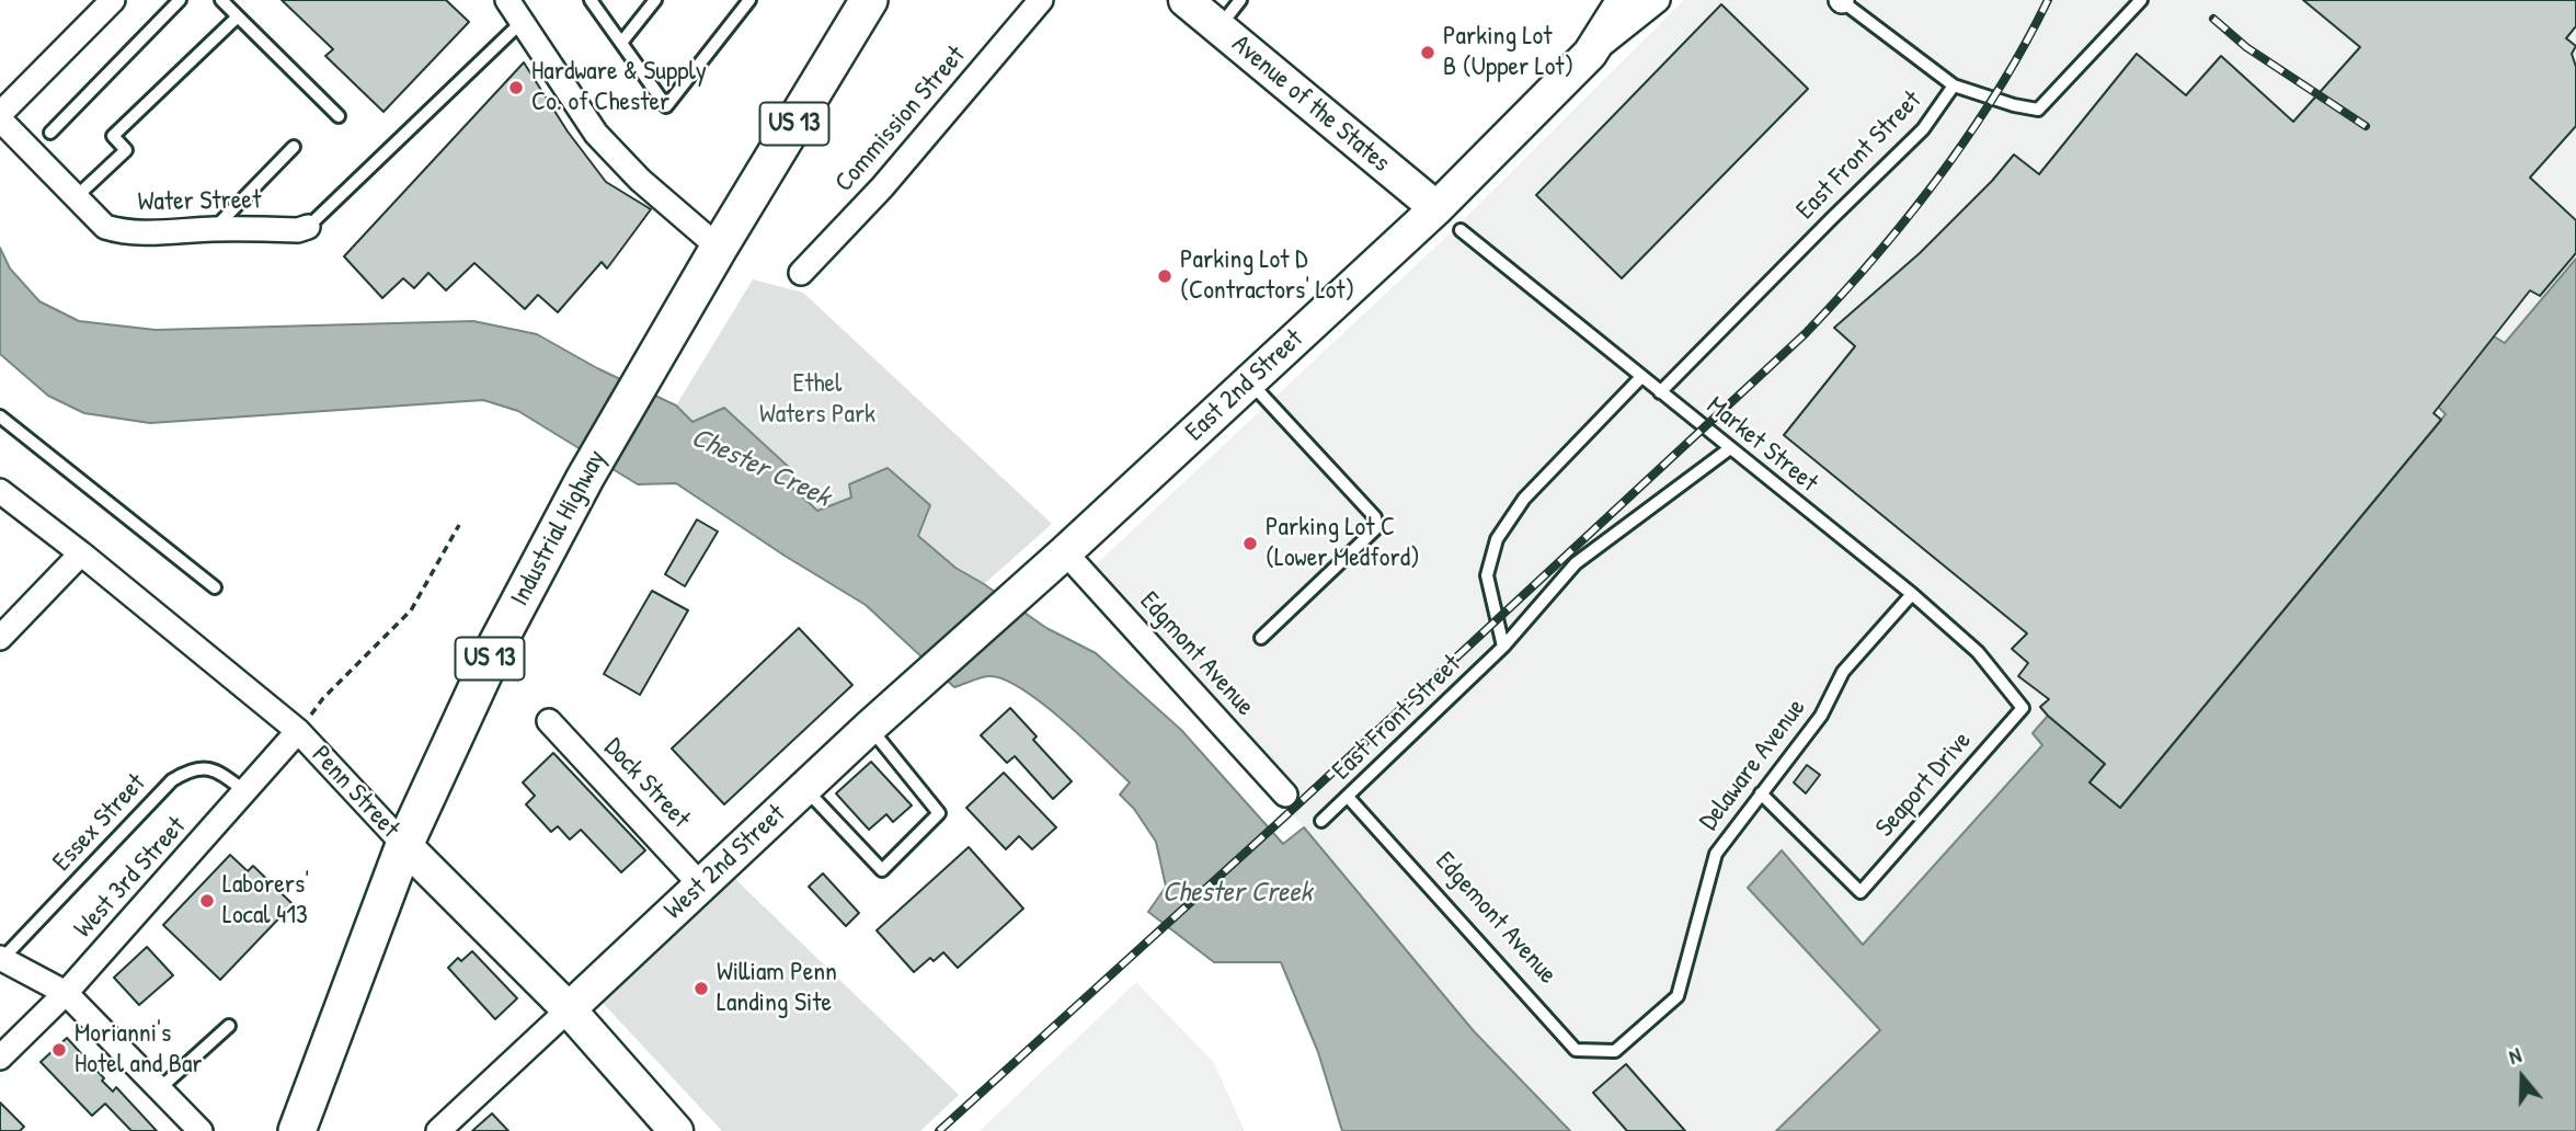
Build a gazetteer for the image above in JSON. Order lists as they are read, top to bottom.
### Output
{
  "streets": {
    "main road": ["US 13", "Industrial Highway"],
    "street": [
      "Avenue of the States",
      "Commission Street",
      "Water Street",
      "East 2nd Street",
      "Edgmont Avenue",
      "Dock Street",
      "Penn Street",
      "West 2nd Street",
      "West 3rd Street"
    ],
    "lane": [
      "East Front Street",
      "Market Street",
      "Delaware Avenue",
      "Seaport Drive",
      "Essex Street",
      "Edgemont Avenue"
    ]
  },
  "crossings": [
    ["Avenue of the States", "East 2nd Street"],
    ["East Front Street", "Market Street"],
    ["East Front Street", "Edgemont Avenue"],
    ["East 2nd Street", "Edgmont Avenue"],
    ["East 2nd Street", "West 2nd Street"],
    ["Market Street", "Delaware Avenue"],
    ["Market Street", "Seaport Drive"],
    ["Industrial Highway", "Penn Street"],
    ["Delaware Avenue", "Seaport Drive"],
    ["Delaware Avenue", "Edgemont Avenue"],
    ["Dock Street", "West 2nd Street"],
    ["Penn Street", "West 2nd Street"],
    ["Penn Street", "West 3rd Street"],
    ["Essex Street", "West 3rd Street"]
  ],
  "water": ["Chester Creek"],
  "parks": ["Ethel Waters Park"],
  "places": [
    "Parking Lot B (Upper Lot)",
    "Hardware & Supply Co. of Chester",
    "Parking Lot D (Contractors' Lot)",
    "Parking Lot C (Lower Medford)",
    "Laborers' Local 413",
    "William Penn Landing Site",
    "Morianni's Hotel and Bar"
  ],
  "north": "top"
}
